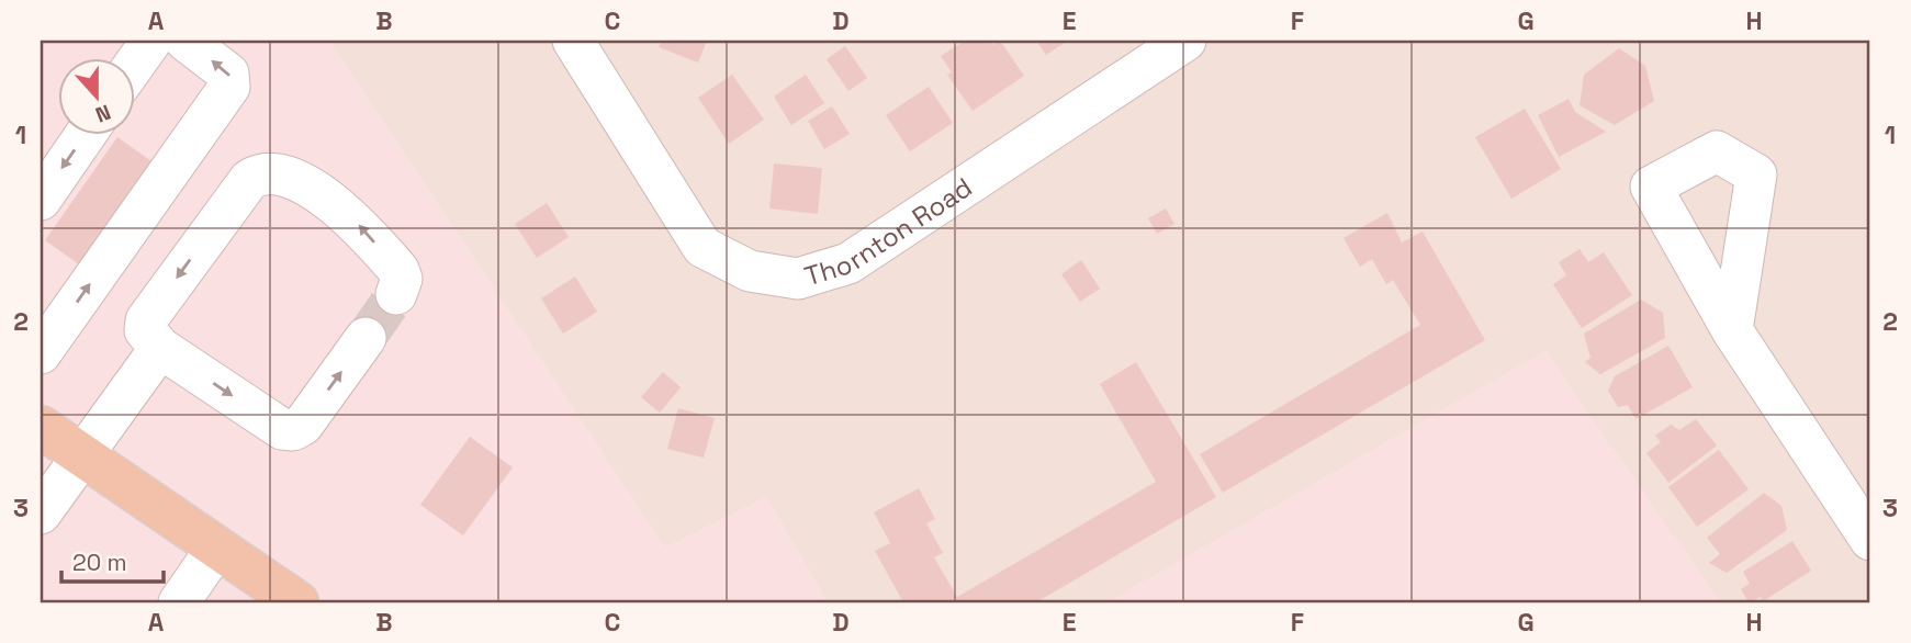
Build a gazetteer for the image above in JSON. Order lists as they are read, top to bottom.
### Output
{
  "streets": {
    "street": ["Thornton Road"]
  },
  "scale_bar": "20 m",
  "north": "bottom",
  "grid": {
    "columns": [
      "A",
      "B",
      "C",
      "D",
      "E",
      "F",
      "G",
      "H"
    ],
    "rows": ["1", "2", "3"]
  }
}
